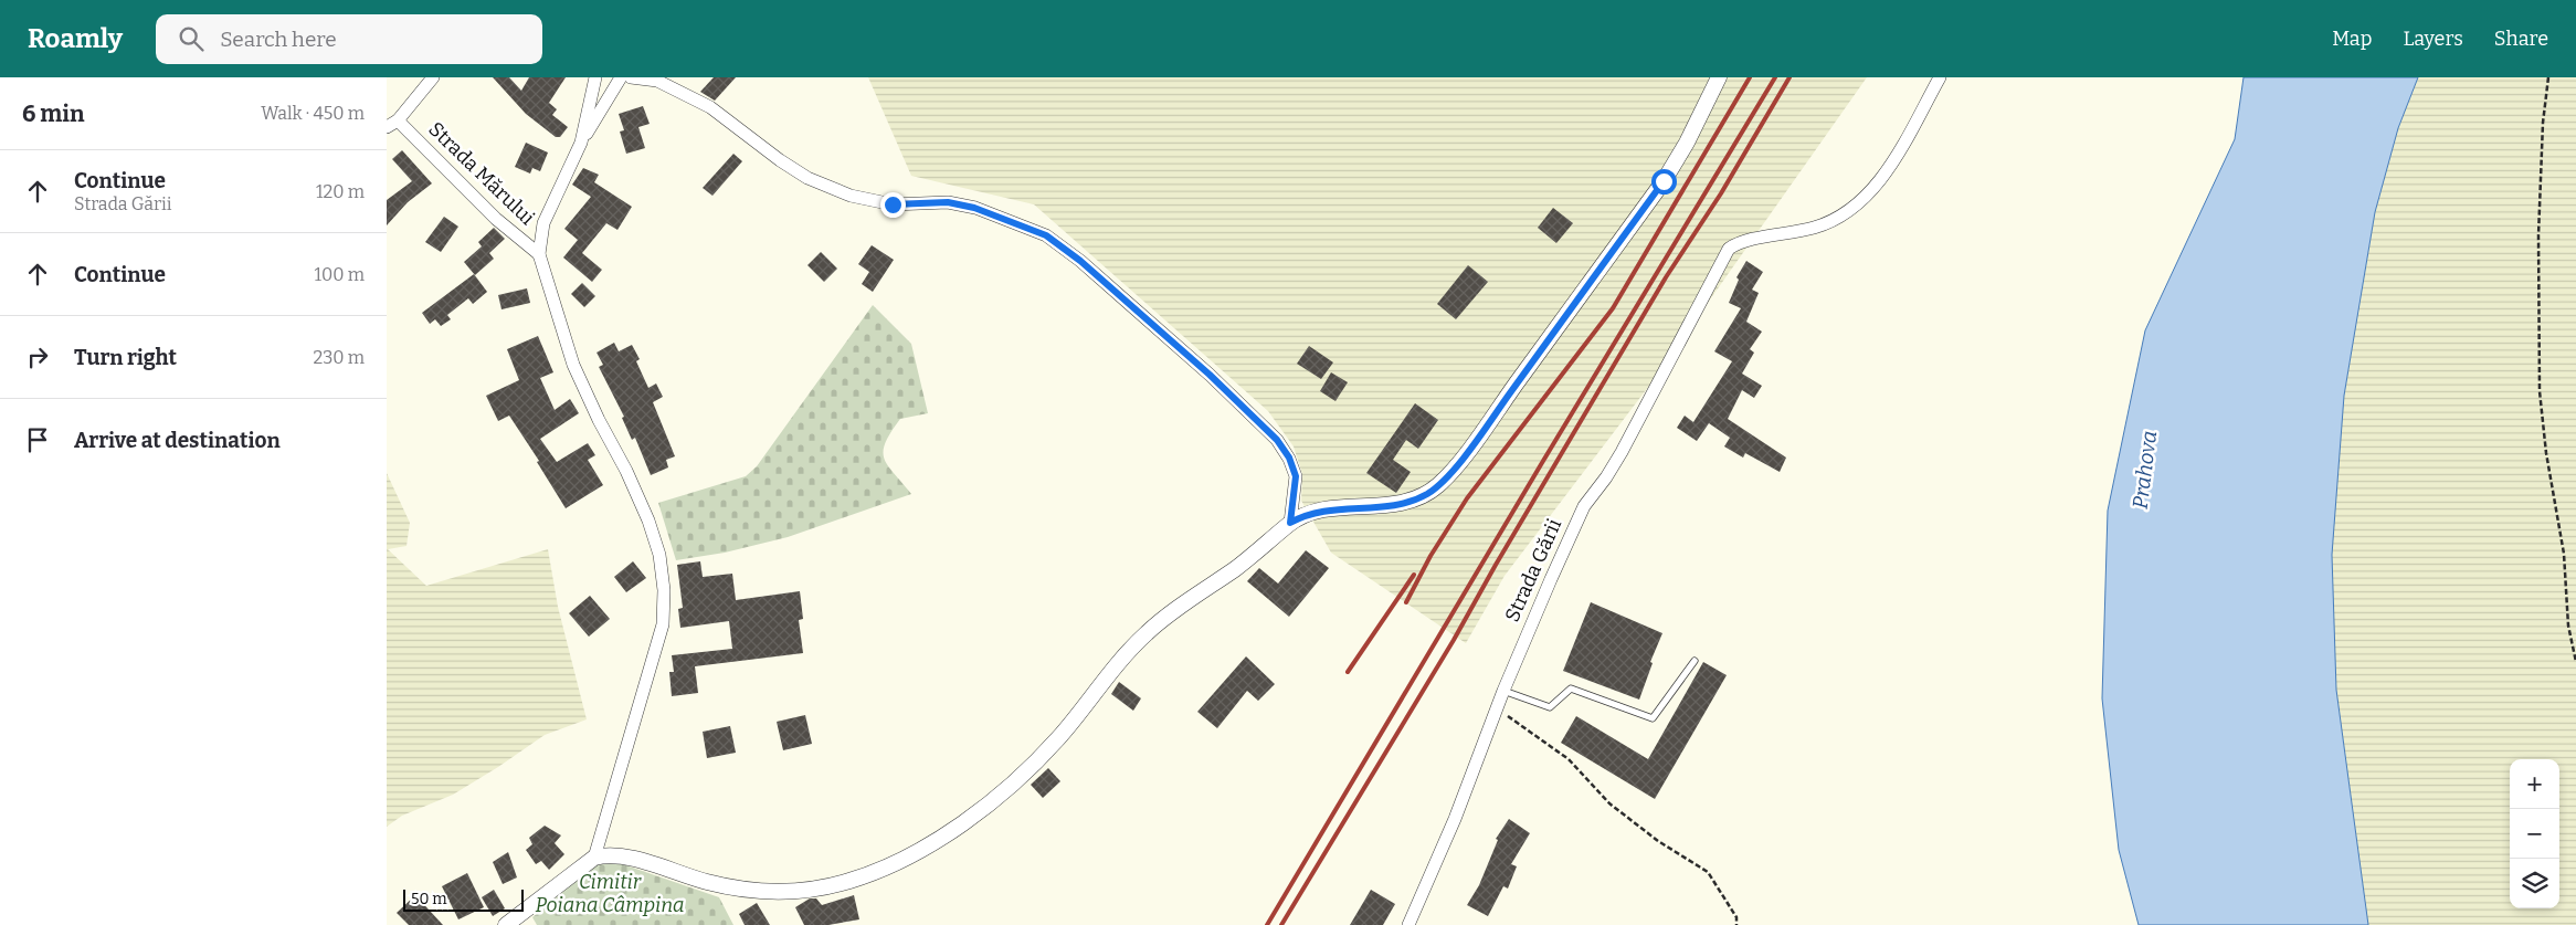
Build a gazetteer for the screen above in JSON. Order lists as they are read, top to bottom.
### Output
{
  "streets": {
    "street": ["Strada Mărului", "Strada Gării"]
  },
  "water": ["Prahova"],
  "parks": ["Cimitir Poiana Câmpina"],
  "scale_bar": "50 m",
  "page": {
    "header": "Roamly",
    "search": "Search here",
    "nav": ["Map", "Layers", "Share"],
    "heading": ["6 min", "Walk · 450 m"],
    "list": [
      ["Continue", "Strada Gării", "120 m"],
      ["Continue", "100 m"],
      ["Turn right", "230 m"],
      "Arrive at destination"
    ],
    "map_buttons": ["+", "−"],
    "scale": "50 m"
  }
}
